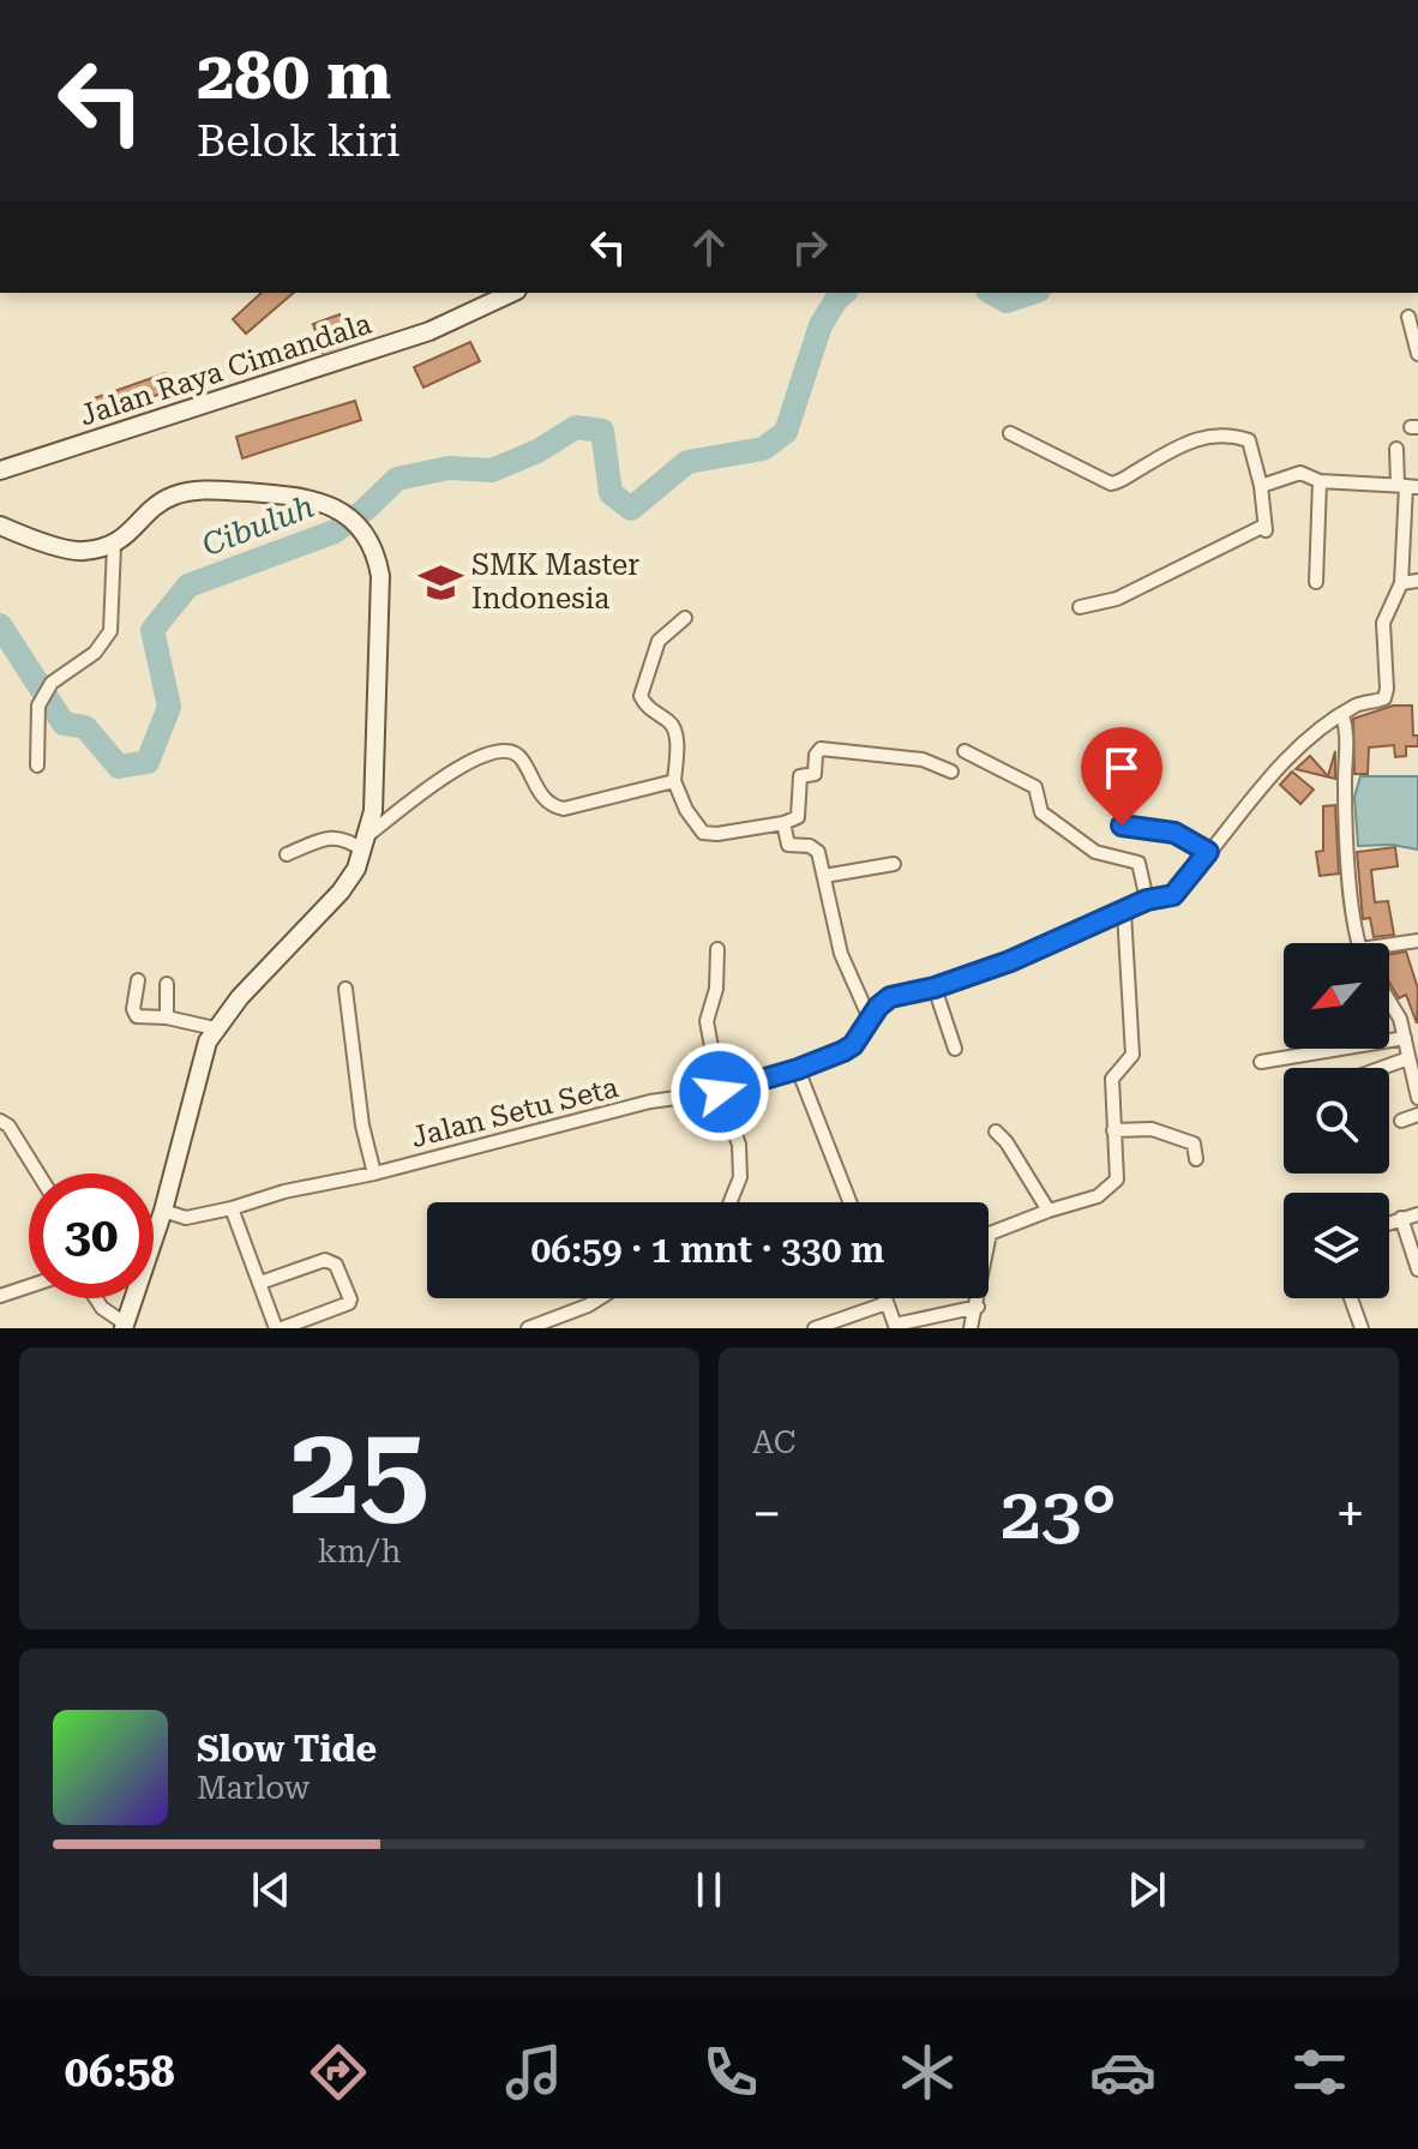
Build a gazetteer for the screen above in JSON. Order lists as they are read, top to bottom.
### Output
{
  "streets": {
    "street": ["Jalan Raya Cimandala", "Jalan Setu Seta"]
  },
  "water": ["Cibuluh"],
  "places": {
    "school or university": ["SMK Master Indonesia"]
  },
  "north": "bottom left",
  "page": {
    "turn": ["280 m", "Belok kiri"],
    "limit": "30",
    "trip": "06:59 · 1 mnt · 330 m",
    "tile": [
      ["25", "km/h"],
      "AC"
    ],
    "heat": ["−", "23°", "+"],
    "song": ["Slow Tide", "Marlow"],
    "tabs": "06:58"
  }
}
